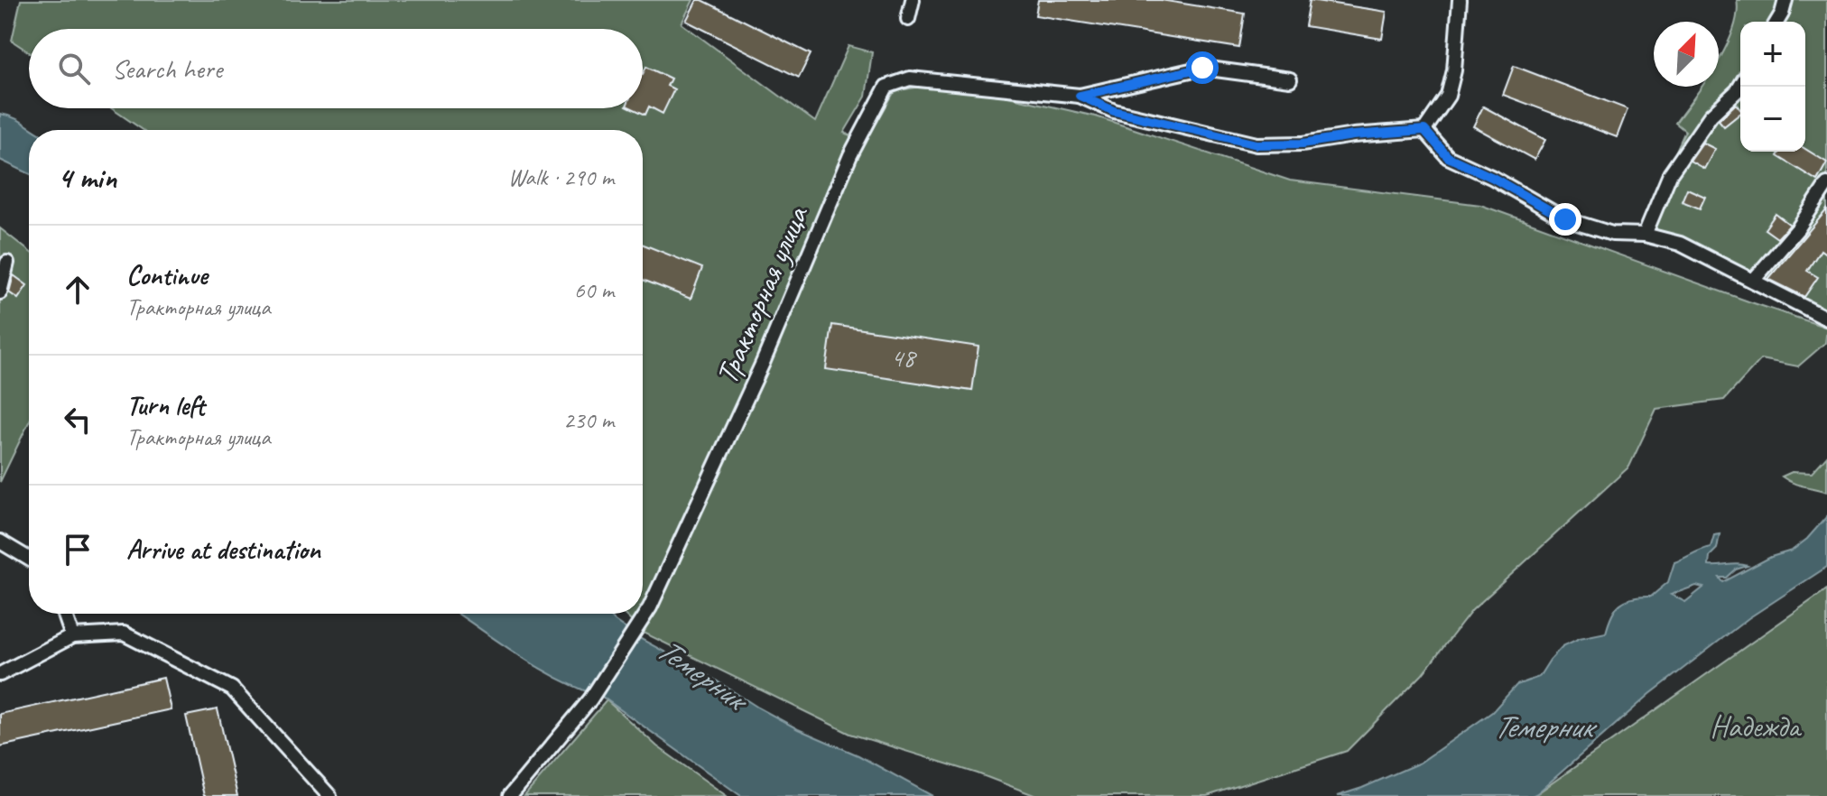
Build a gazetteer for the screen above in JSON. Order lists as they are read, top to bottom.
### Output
{
  "streets": {
    "street": ["Тракторная улица"]
  },
  "water": ["Темерник"],
  "parks": ["Надежда"],
  "house_numbers": ["48"],
  "north": "top right",
  "page": {
    "map_buttons": ["+", "−"],
    "search": "Search here",
    "heading": ["4 min", "Walk · 290 m"],
    "list": [
      ["Continue", "Тракторная улица", "60 m"],
      ["Turn left", "Тракторная улица", "230 m"],
      "Arrive at destination"
    ]
  }
}
